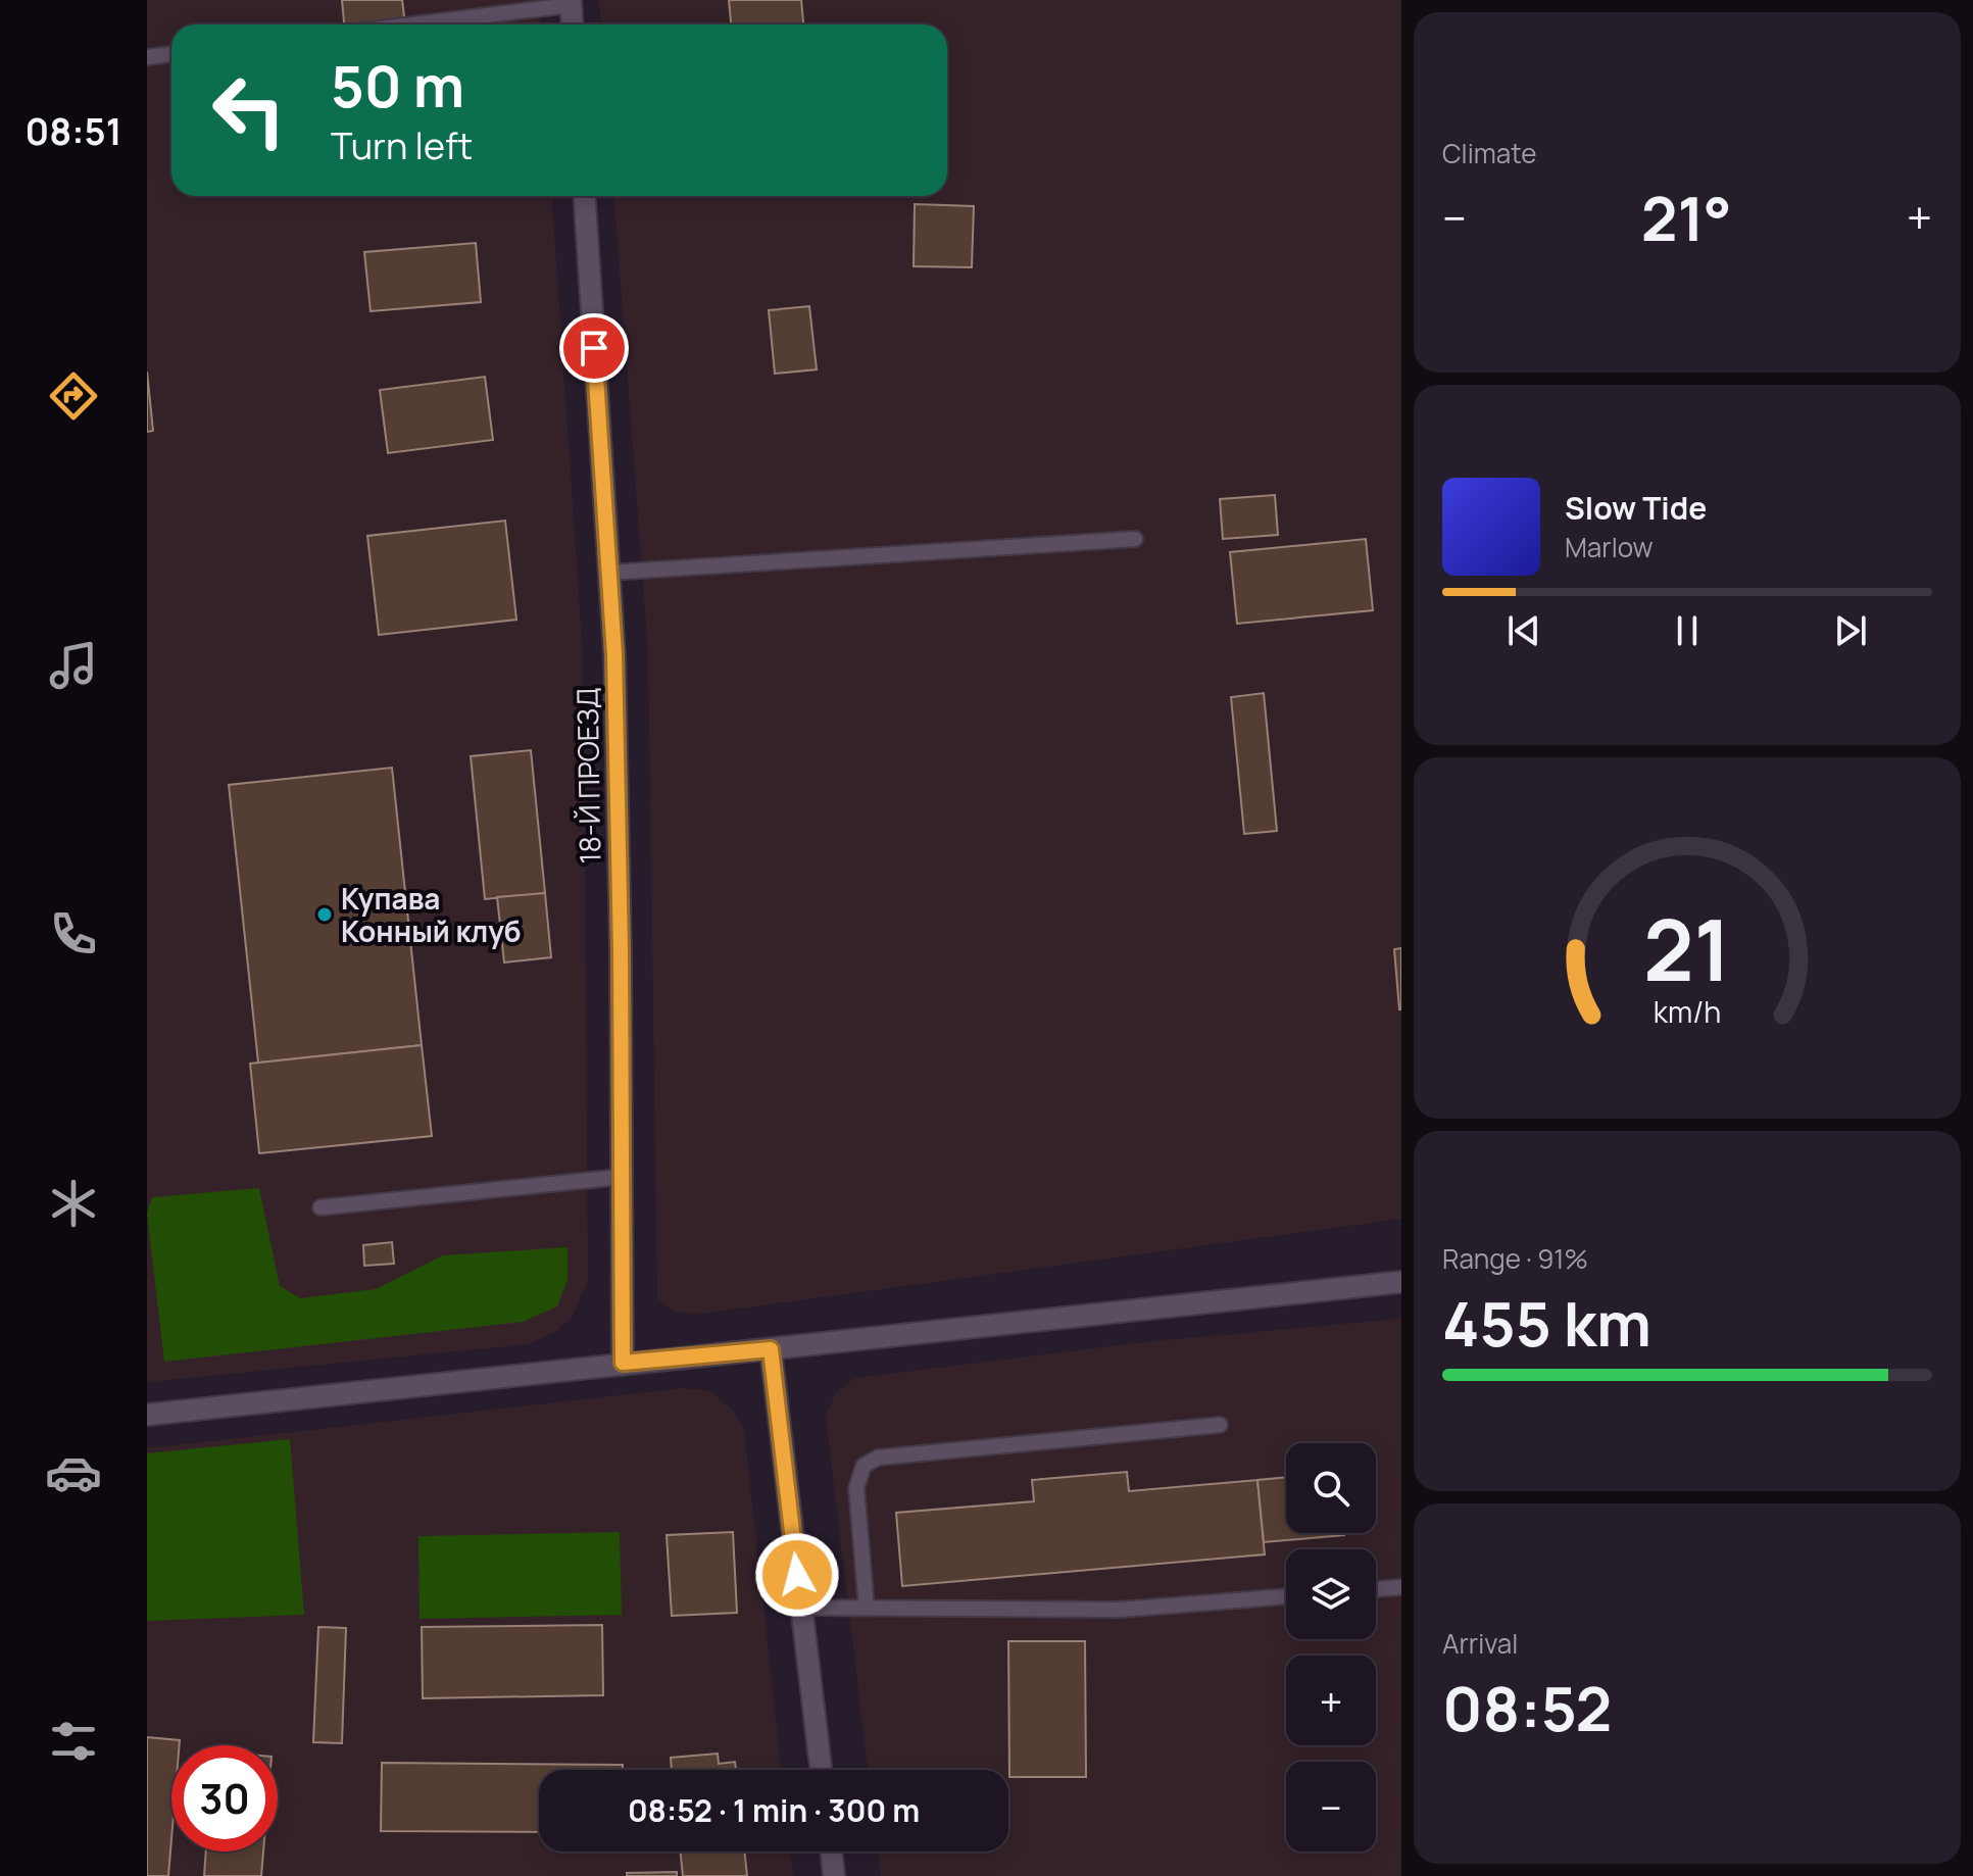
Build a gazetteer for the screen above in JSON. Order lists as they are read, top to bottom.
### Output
{
  "streets": {
    "street": ["18-Й ПРОЕЗД"]
  },
  "places": ["Купава Конный клуб"],
  "page": {
    "tabs": "08:51",
    "tile": [
      "Climate",
      ["Range · 91%", "455 km"],
      ["Arrival", "08:52"]
    ],
    "turn": ["50 m", "Turn left"],
    "heat": ["−", "21°", "+"],
    "song": ["Slow Tide", "Marlow"],
    "map_buttons": ["+", "−"],
    "limit": "30",
    "trip": "08:52 · 1 min · 300 m",
    "gauge": ["21", "km/h"]
  }
}
